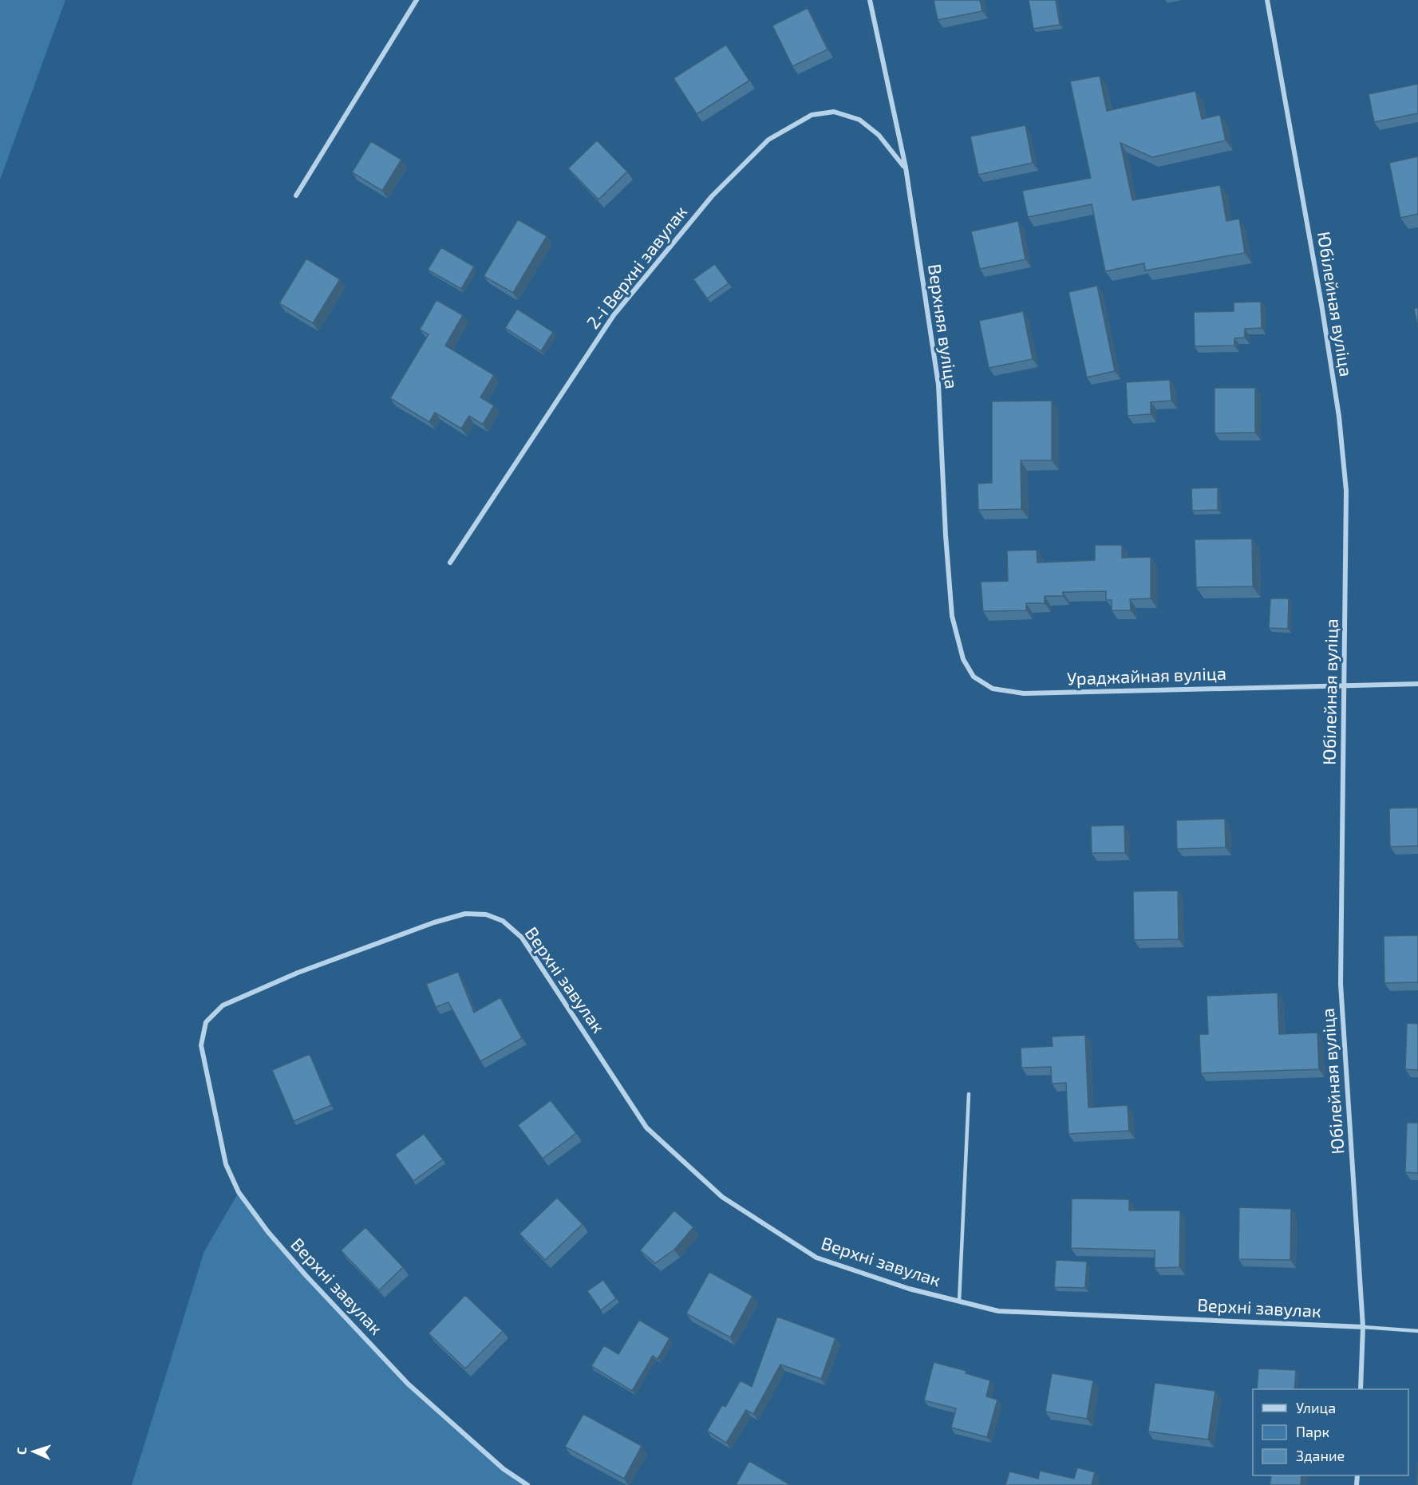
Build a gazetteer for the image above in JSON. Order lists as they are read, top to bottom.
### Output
{
  "streets": {
    "street": [
      "2-і Верхні завулак",
      "Юбілейная вуліца",
      "Верхняя вуліца",
      "Ураджайная вуліца",
      "Верхні завулак"
    ]
  },
  "crossings": [
    ["2-і Верхні завулак", "Верхняя вуліца"],
    ["Юбілейная вуліца", "Ураджайная вуліца"],
    ["Юбілейная вуліца", "Верхні завулак"],
    ["Верхняя вуліца", "Ураджайная вуліца"]
  ],
  "legend": ["Улица", "Парк", "Здание"],
  "north": "left"
}
